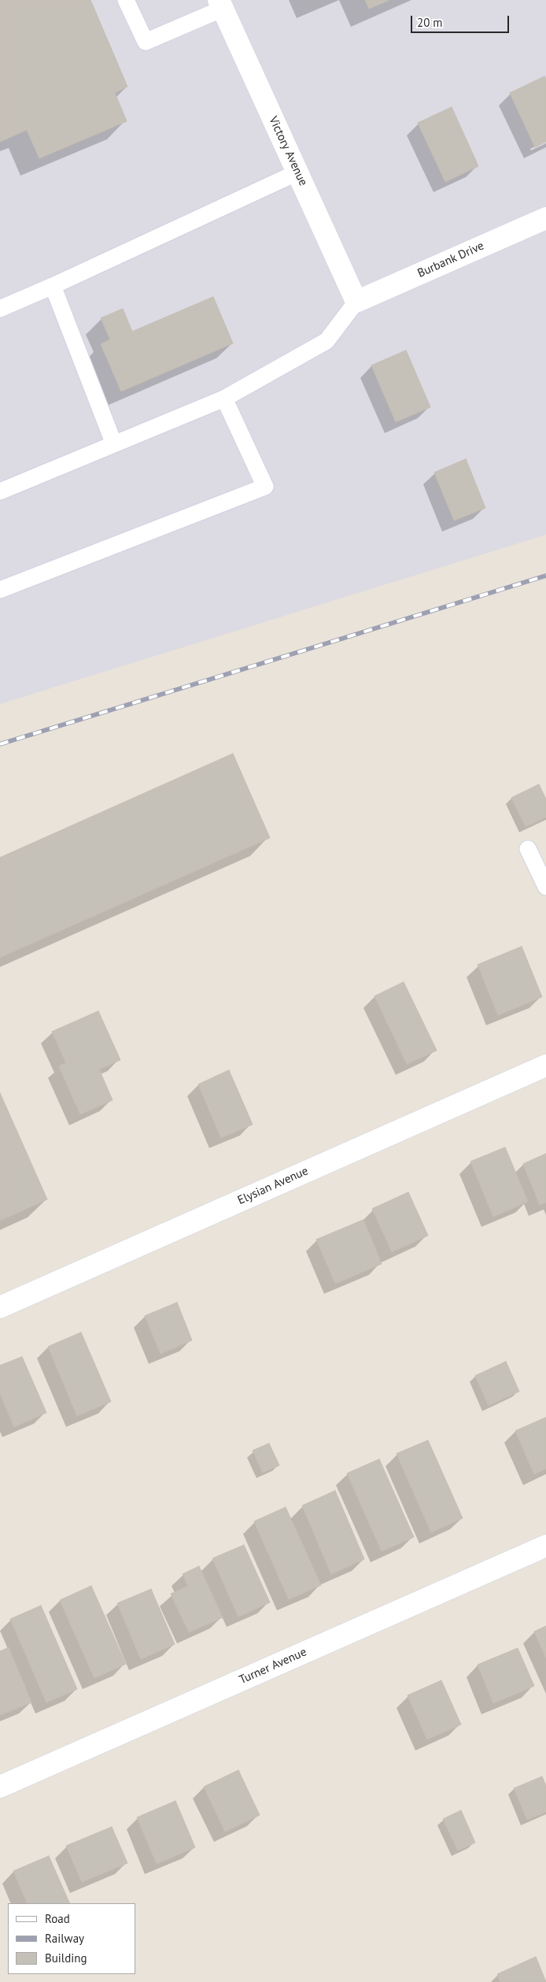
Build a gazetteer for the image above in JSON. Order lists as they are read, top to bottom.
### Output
{
  "streets": {
    "street": [
      "Victory Avenue",
      "Burbank Drive",
      "Elysian Avenue",
      "Turner Avenue"
    ]
  },
  "crossings": [
    ["Victory Avenue", "Burbank Drive"]
  ],
  "legend": ["Road", "Railway", "Building"],
  "scale_bar": "20 m"
}
